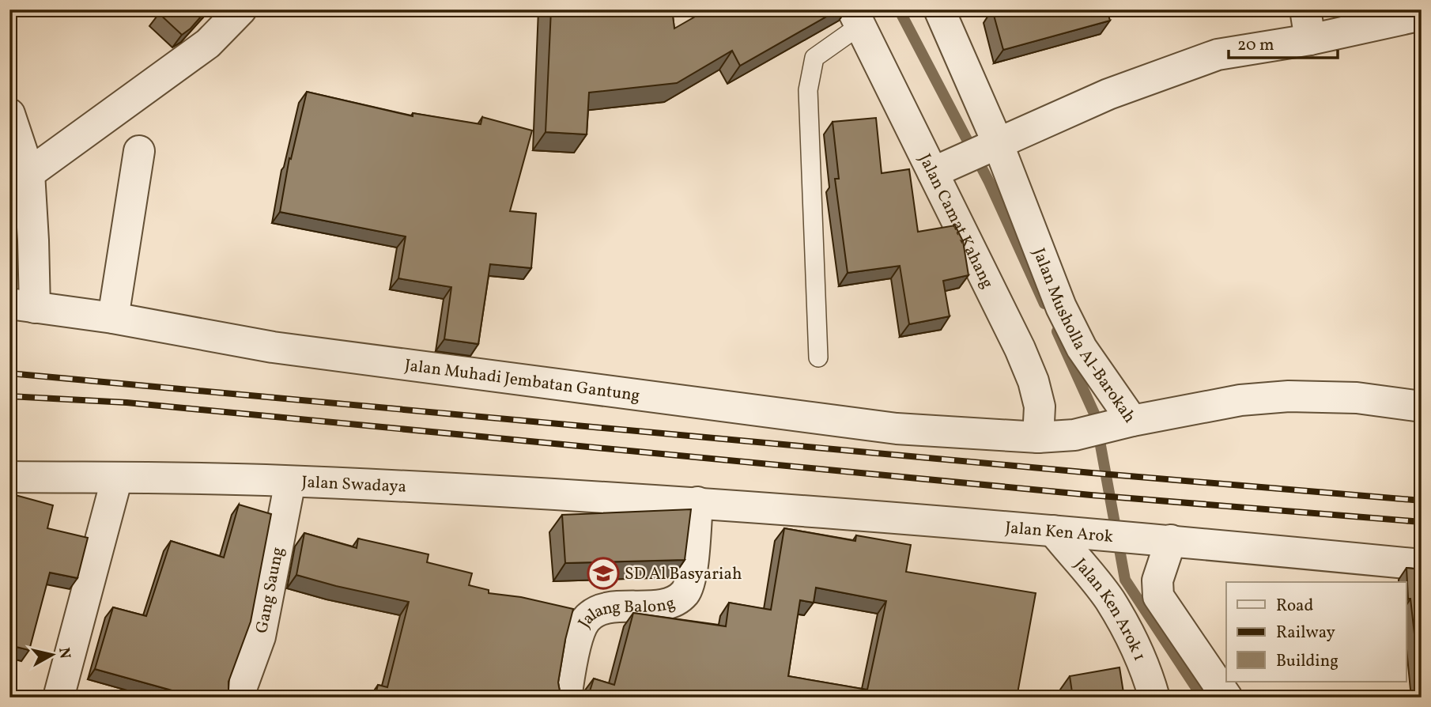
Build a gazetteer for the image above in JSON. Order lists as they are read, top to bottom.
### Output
{
  "streets": {
    "street": [
      "Jalan Camat Kahang",
      "Jalan Musholla Al-Barokah",
      "Jalan Muhadi Jembatan Gantung",
      "Jalan Swadaya",
      "Jalan Ken Arok",
      "Gang Saung",
      "Jalan Ken Arok 1",
      "Jalang Balong"
    ]
  },
  "crossings": [
    ["Jalan Camat Kahang", "Jalan Muhadi Jembatan Gantung"],
    ["Jalan Musholla Al-Barokah", "Jalan Muhadi Jembatan Gantung"],
    ["Jalan Swadaya", "Jalan Ken Arok"],
    ["Jalan Swadaya", "Gang Saung"],
    ["Jalan Swadaya", "Jalang Balong"],
    ["Jalan Ken Arok", "Jalan Ken Arok 1"],
    ["Jalan Ken Arok", "Jalang Balong"]
  ],
  "places": {
    "school or university": ["SD Al Basyariah"]
  },
  "legend": ["Road", "Railway", "Building"],
  "scale_bar": "20 m",
  "north": "right"
}
